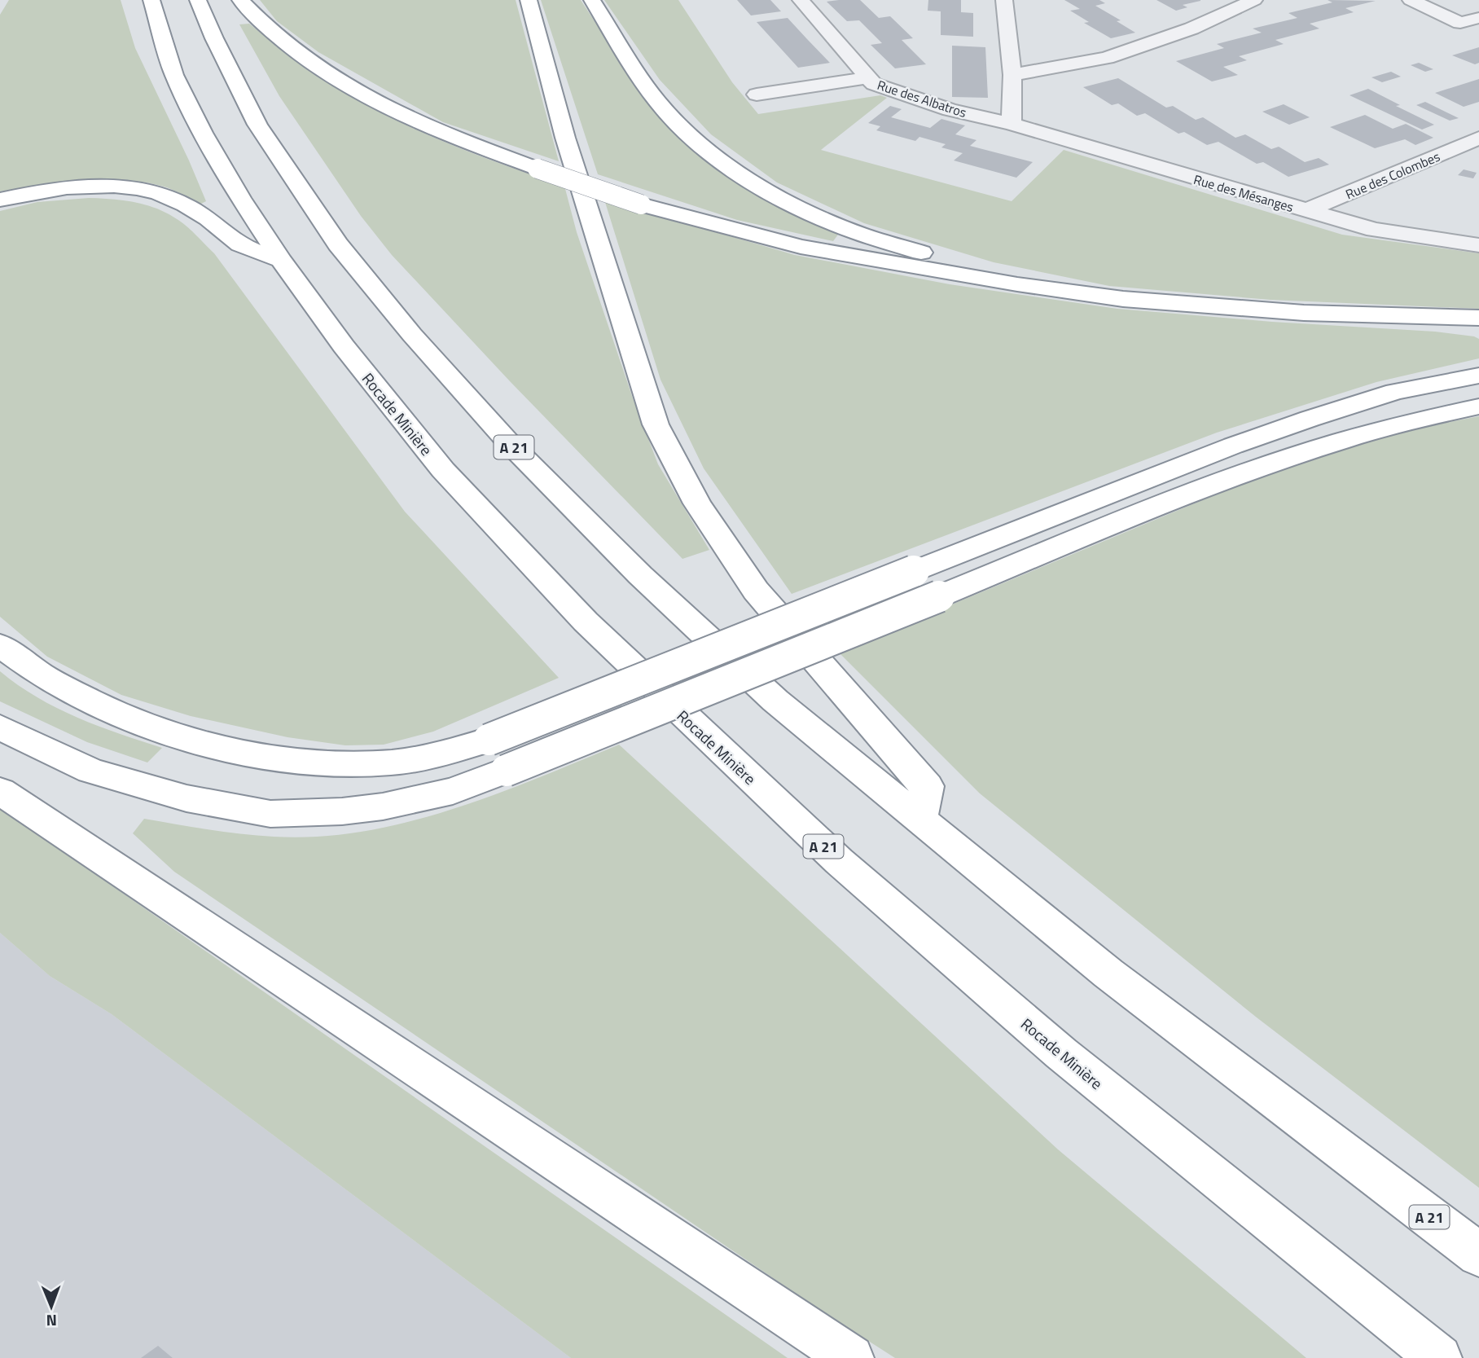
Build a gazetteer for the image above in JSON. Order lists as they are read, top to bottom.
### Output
{
  "streets": {
    "highway": ["Rocade Minière", "A 21"],
    "street": ["Rue des Albatros", "Rue des Colombes", "Rue des Mésanges"]
  },
  "crossings": [
    ["Rue des Albatros", "Rue des Mésanges"],
    ["Rue des Colombes", "Rue des Mésanges"]
  ],
  "north": "bottom"
}
